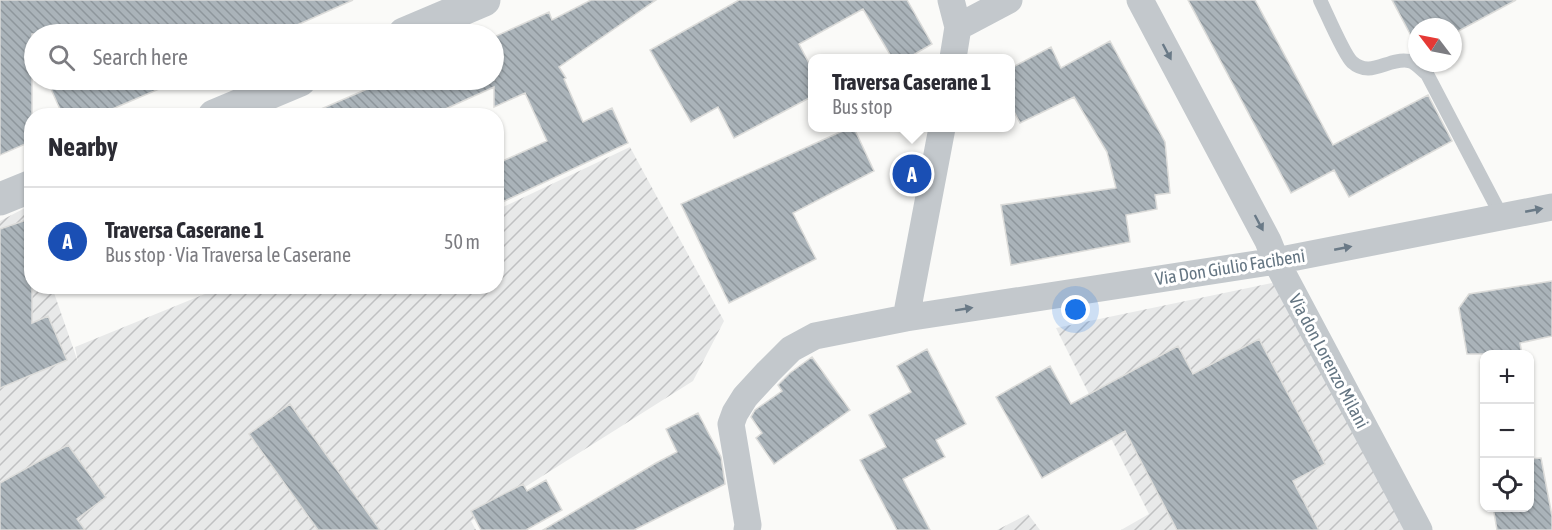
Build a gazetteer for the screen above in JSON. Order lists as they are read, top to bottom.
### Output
{
  "streets": {
    "street": ["Via Don Giulio Facibeni", "Via don Lorenzo Milani"]
  },
  "crossings": [
    ["Via Don Giulio Facibeni", "Via don Lorenzo Milani"]
  ],
  "one_way": ["Via Don Giulio Facibeni", "Via don Lorenzo Milani"],
  "north": "top left",
  "page": {
    "search": "Search here",
    "popup": ["Traversa Caserane 1", "Bus stop"],
    "heading": "Nearby",
    "pins": "A",
    "list": [
      {
        "mark": "A",
        "name": "Traversa Caserane 1",
        "note": "Bus stop · Via Traversa le Caserane",
        "value": "50 m"
      }
    ],
    "map_buttons": ["+", "−"]
  }
}
